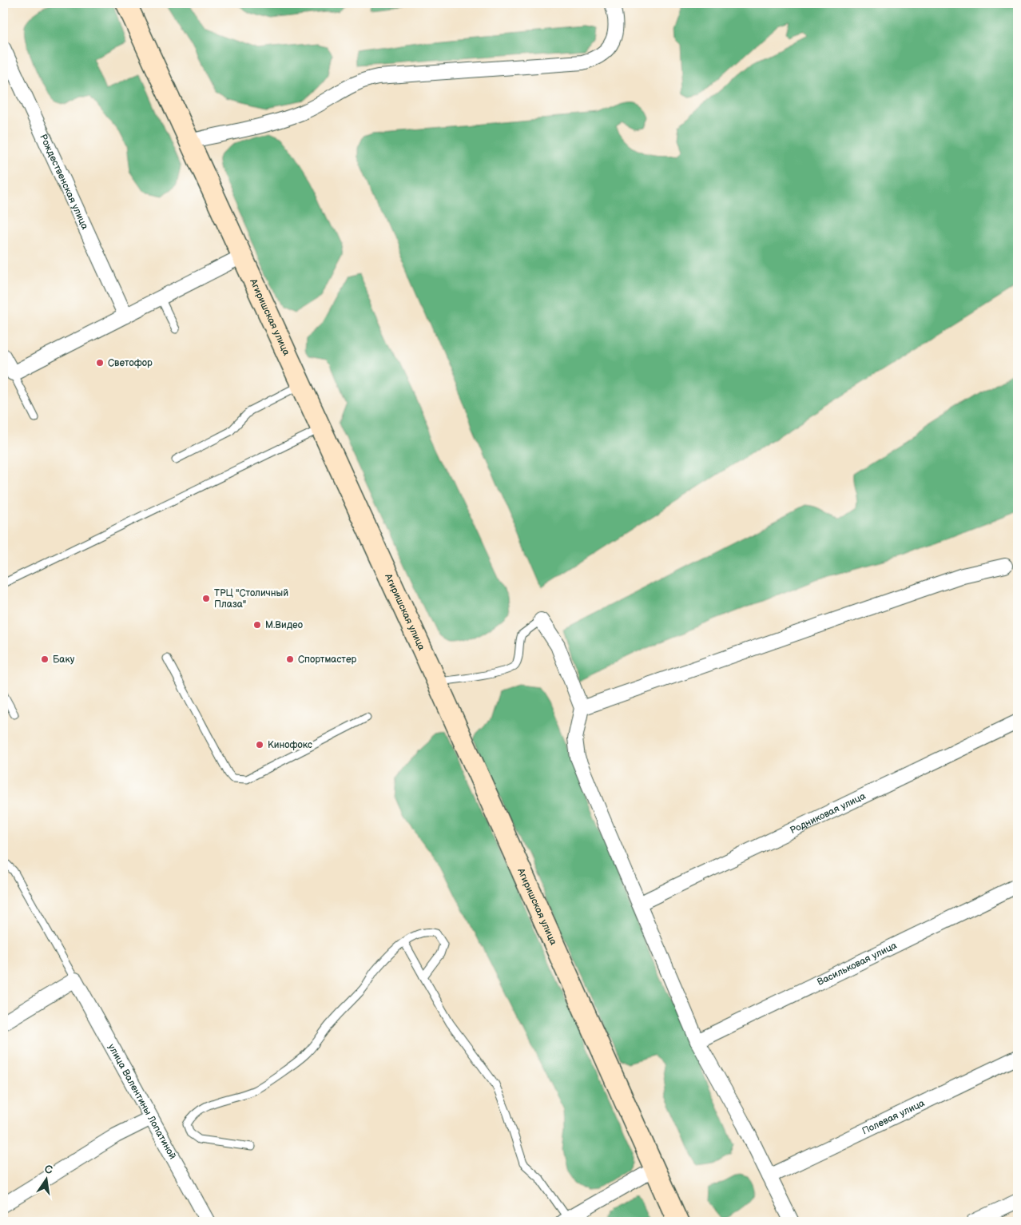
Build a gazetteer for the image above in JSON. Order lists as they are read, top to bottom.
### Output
{
  "streets": {
    "street": [
      "Рождественская улица",
      "Агиришская улица",
      "Родниковая улица",
      "Васильковая улица",
      "улица Валентины Лопатиной",
      "Полевая улица"
    ]
  },
  "places": [
    "Светофор",
    "ТРЦ \"Столичный Плаза\"",
    "М.Видео",
    "Баку",
    "Спортмастер",
    "Кинофокс"
  ],
  "north": "top"
}
